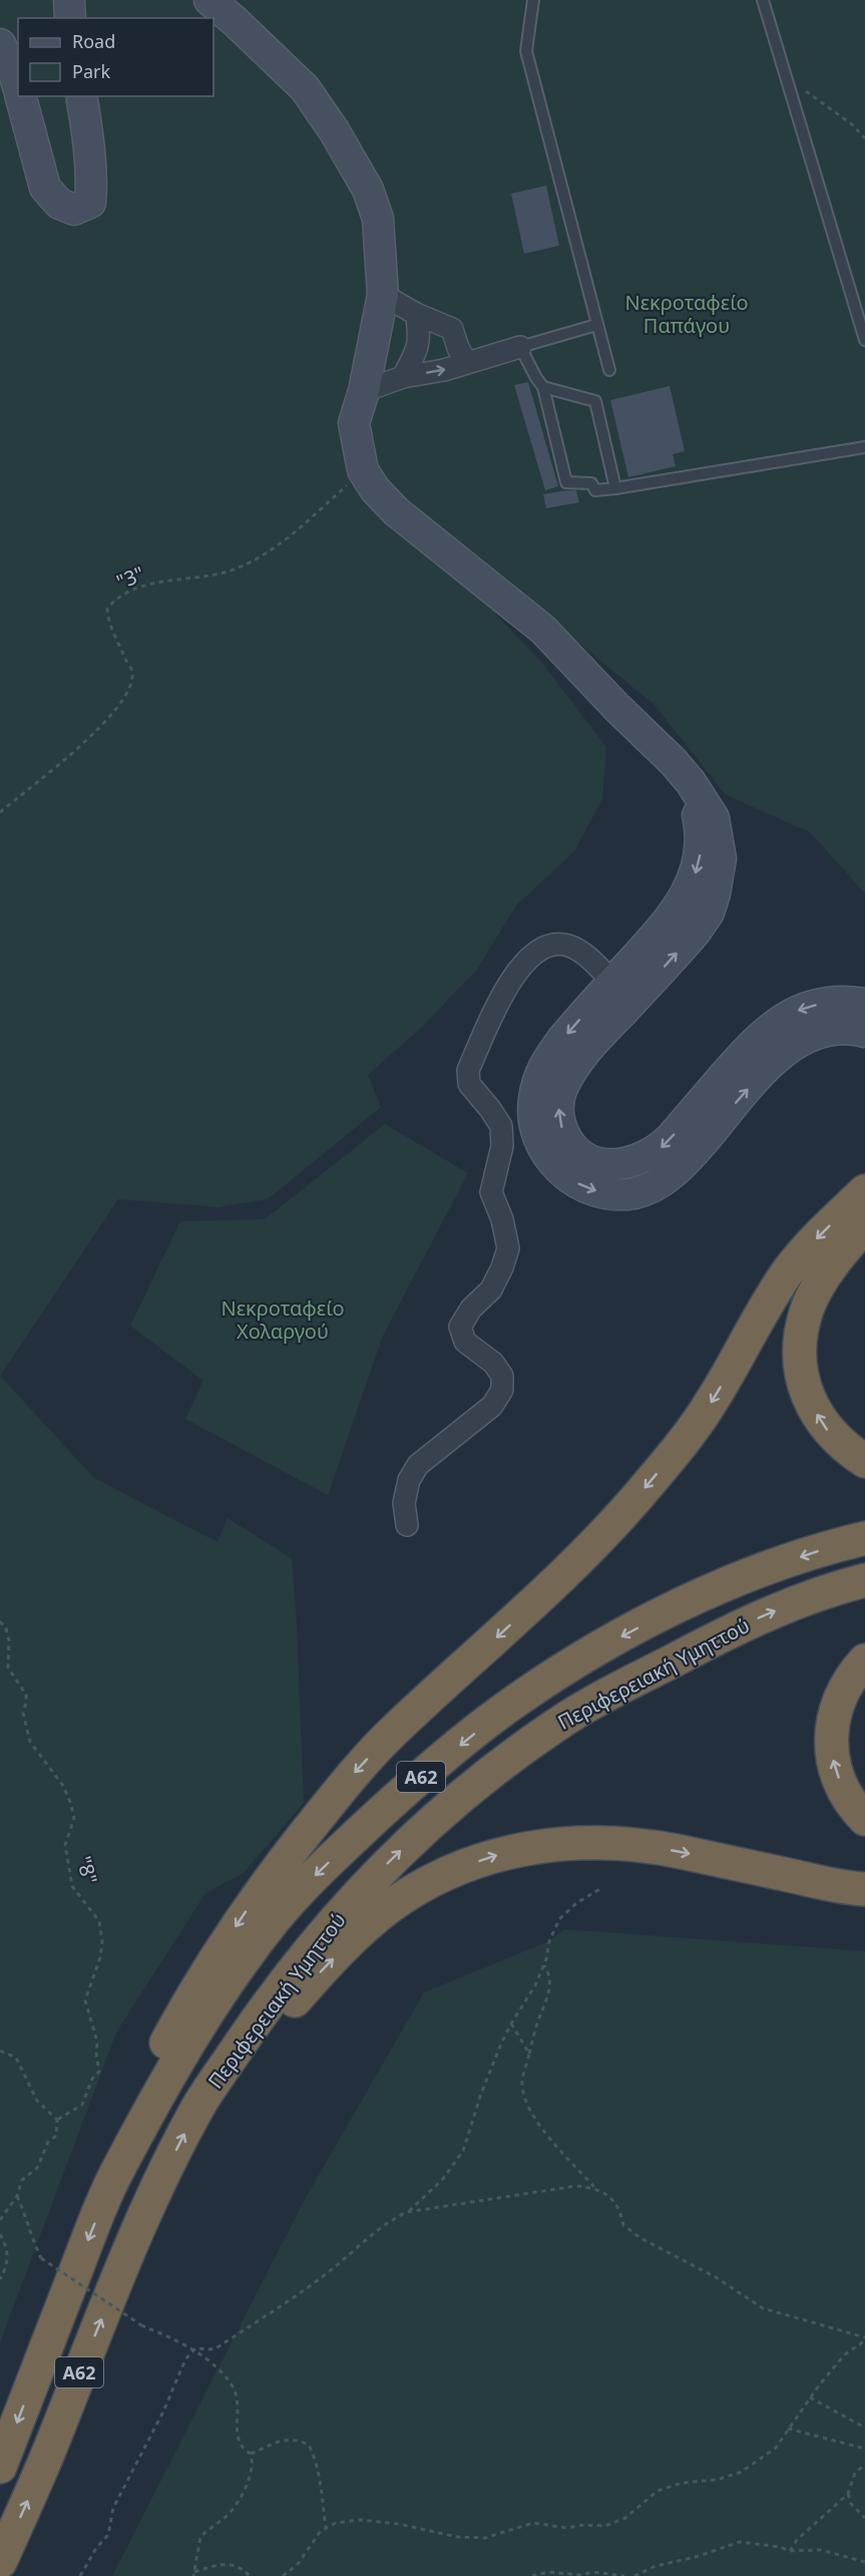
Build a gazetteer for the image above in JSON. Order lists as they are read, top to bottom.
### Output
{
  "streets": {
    "highway": ["Περιφερειακή Υμηττού", "Α62"],
    "path": ["\"3\"", "\"8\""]
  },
  "parks": ["Νεκροταφείο Παπάγου", "Νεκροταφείο Χολαργού"],
  "legend": ["Road", "Park"]
}
